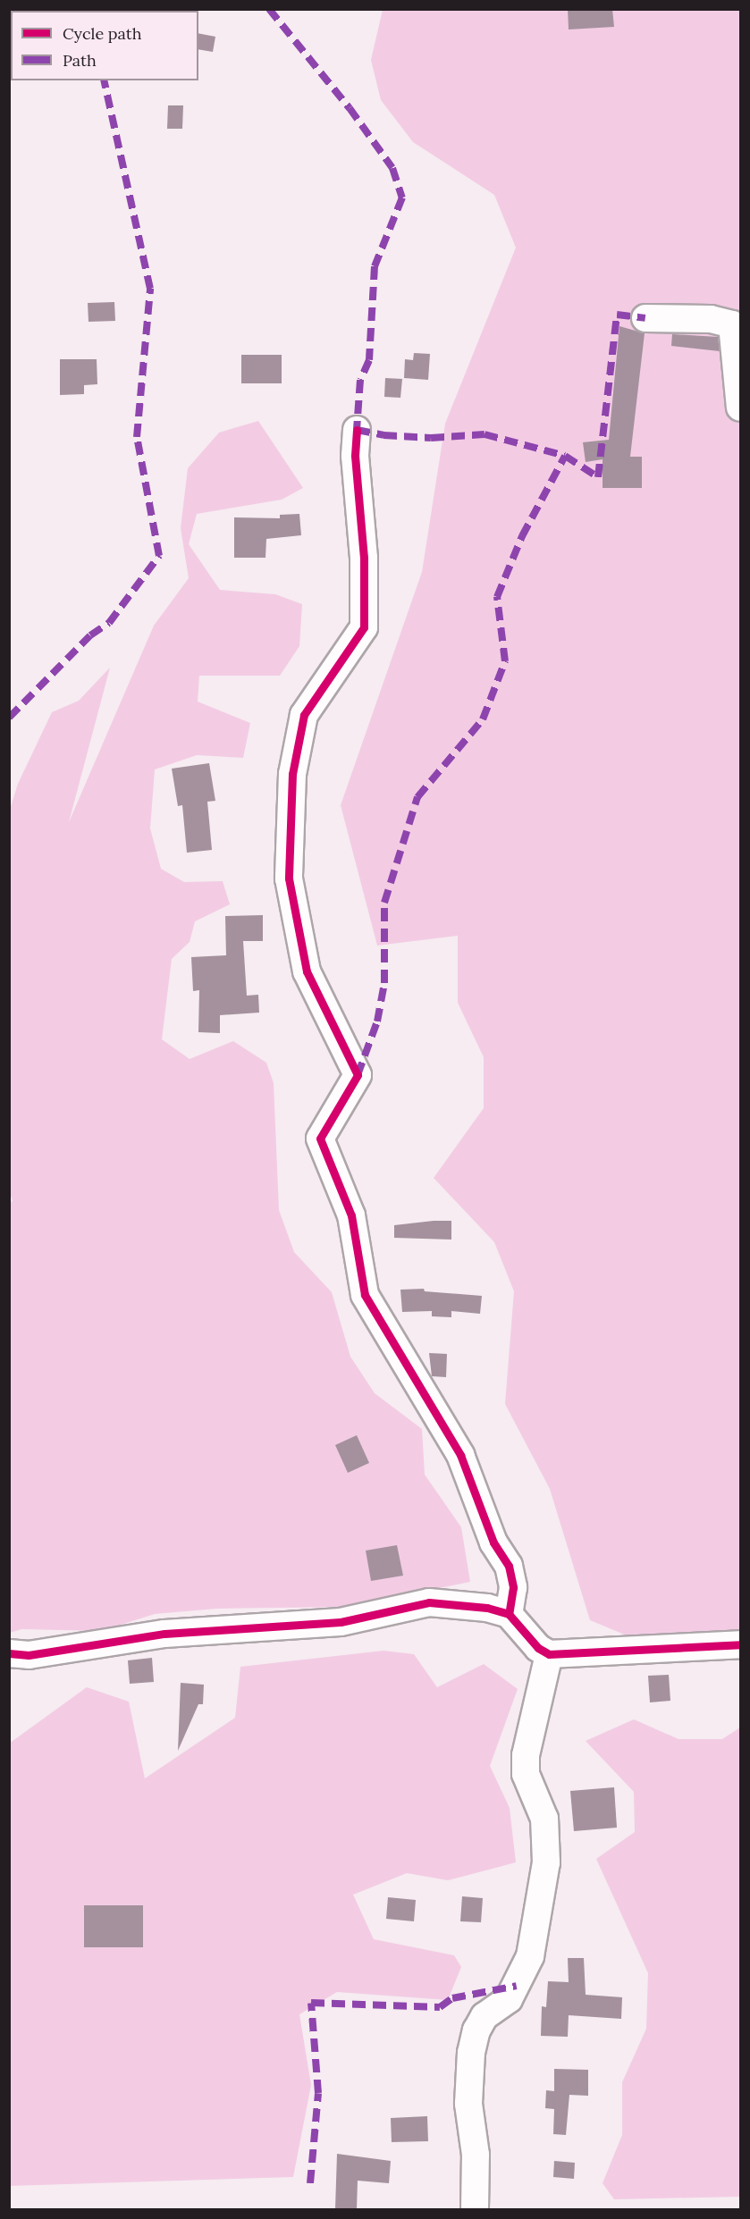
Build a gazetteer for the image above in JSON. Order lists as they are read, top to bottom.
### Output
{
  "legend": ["Cycle path", "Path"]
}
